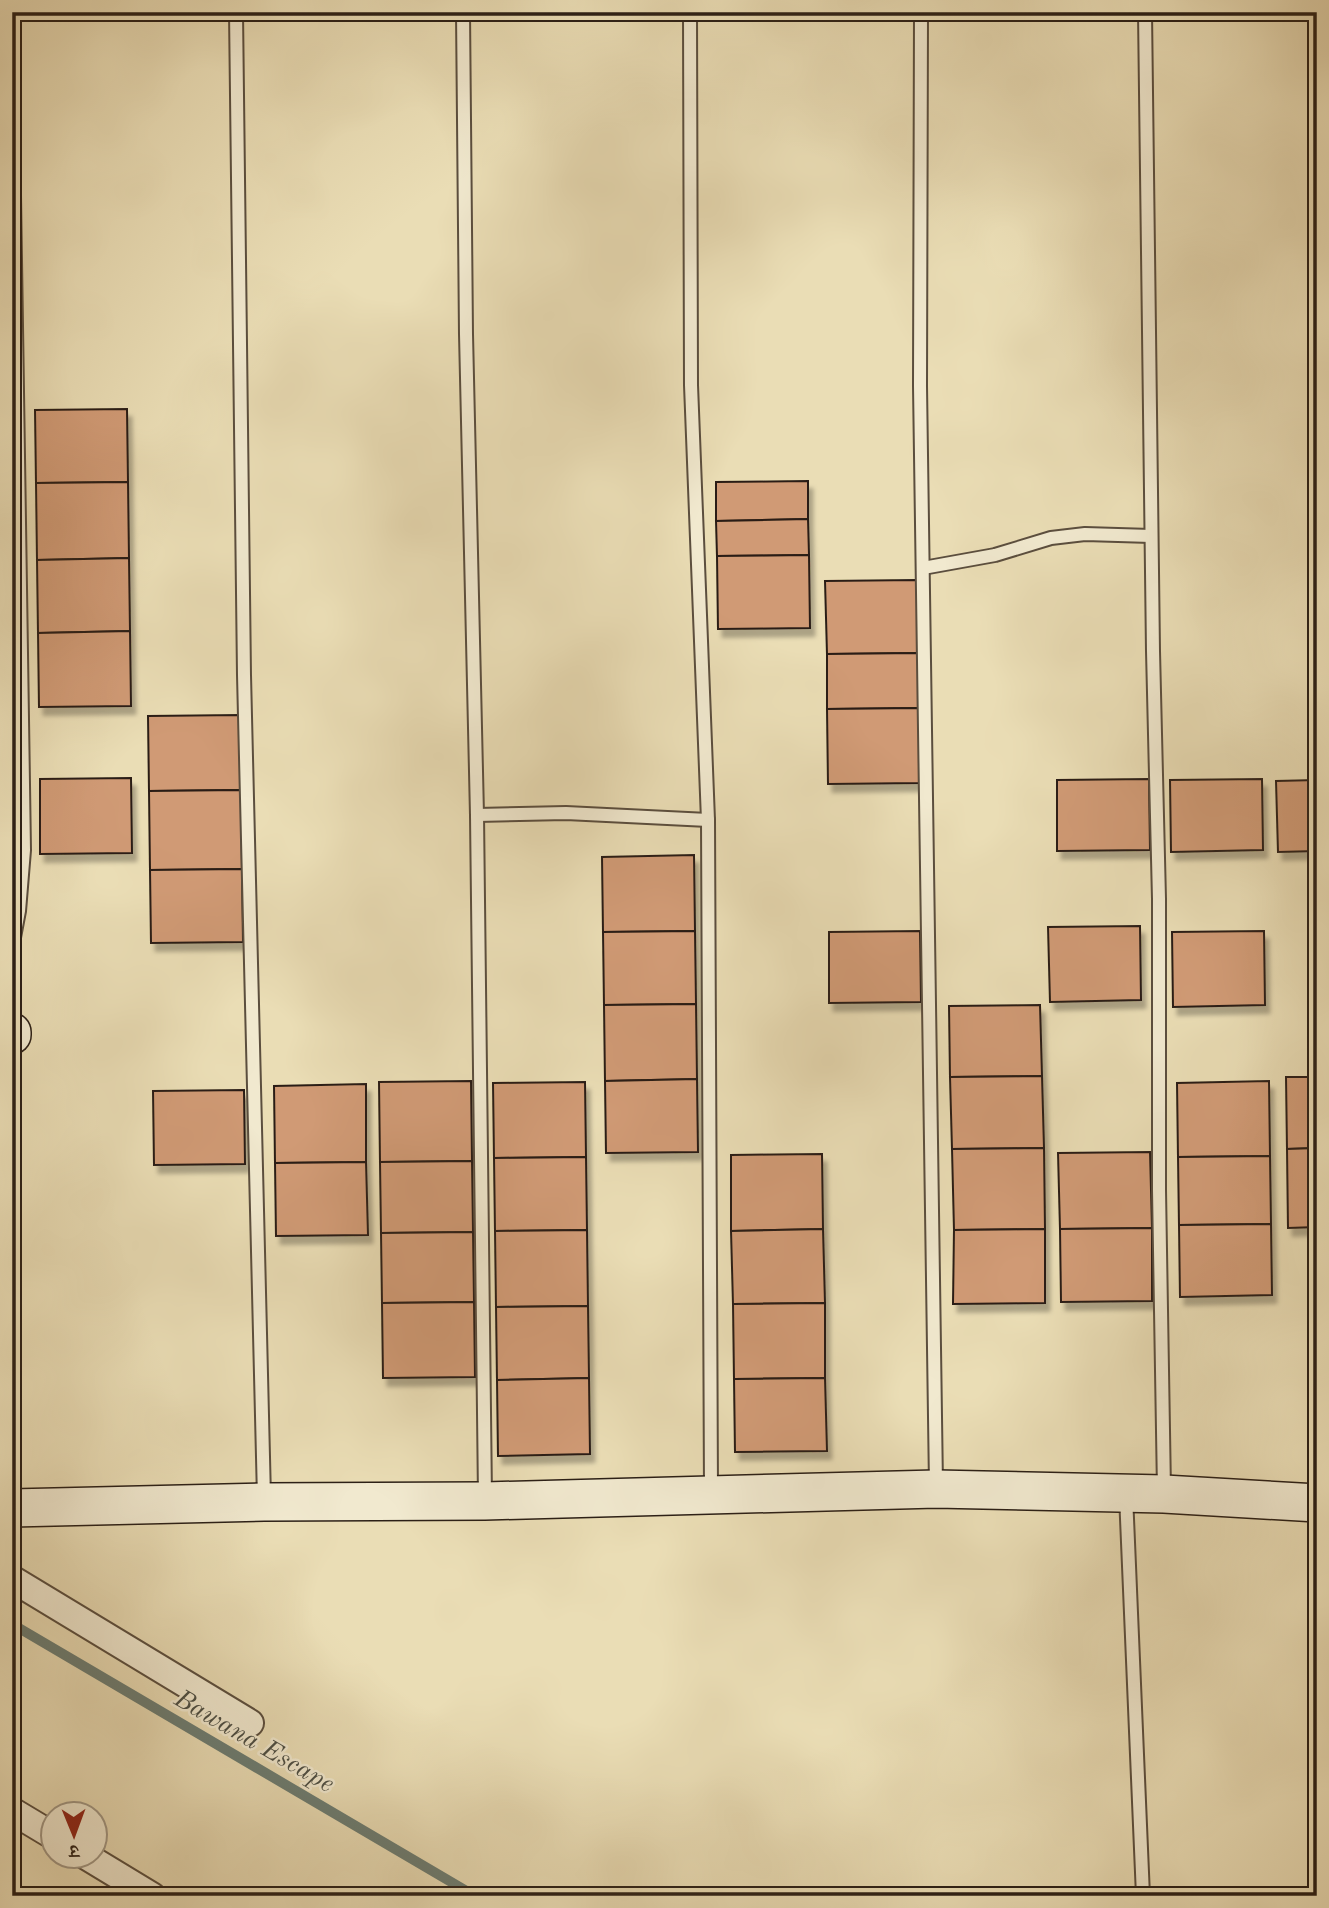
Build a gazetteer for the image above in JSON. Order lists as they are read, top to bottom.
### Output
{
  "water": ["Bawana Escape"],
  "north": "bottom"
}
